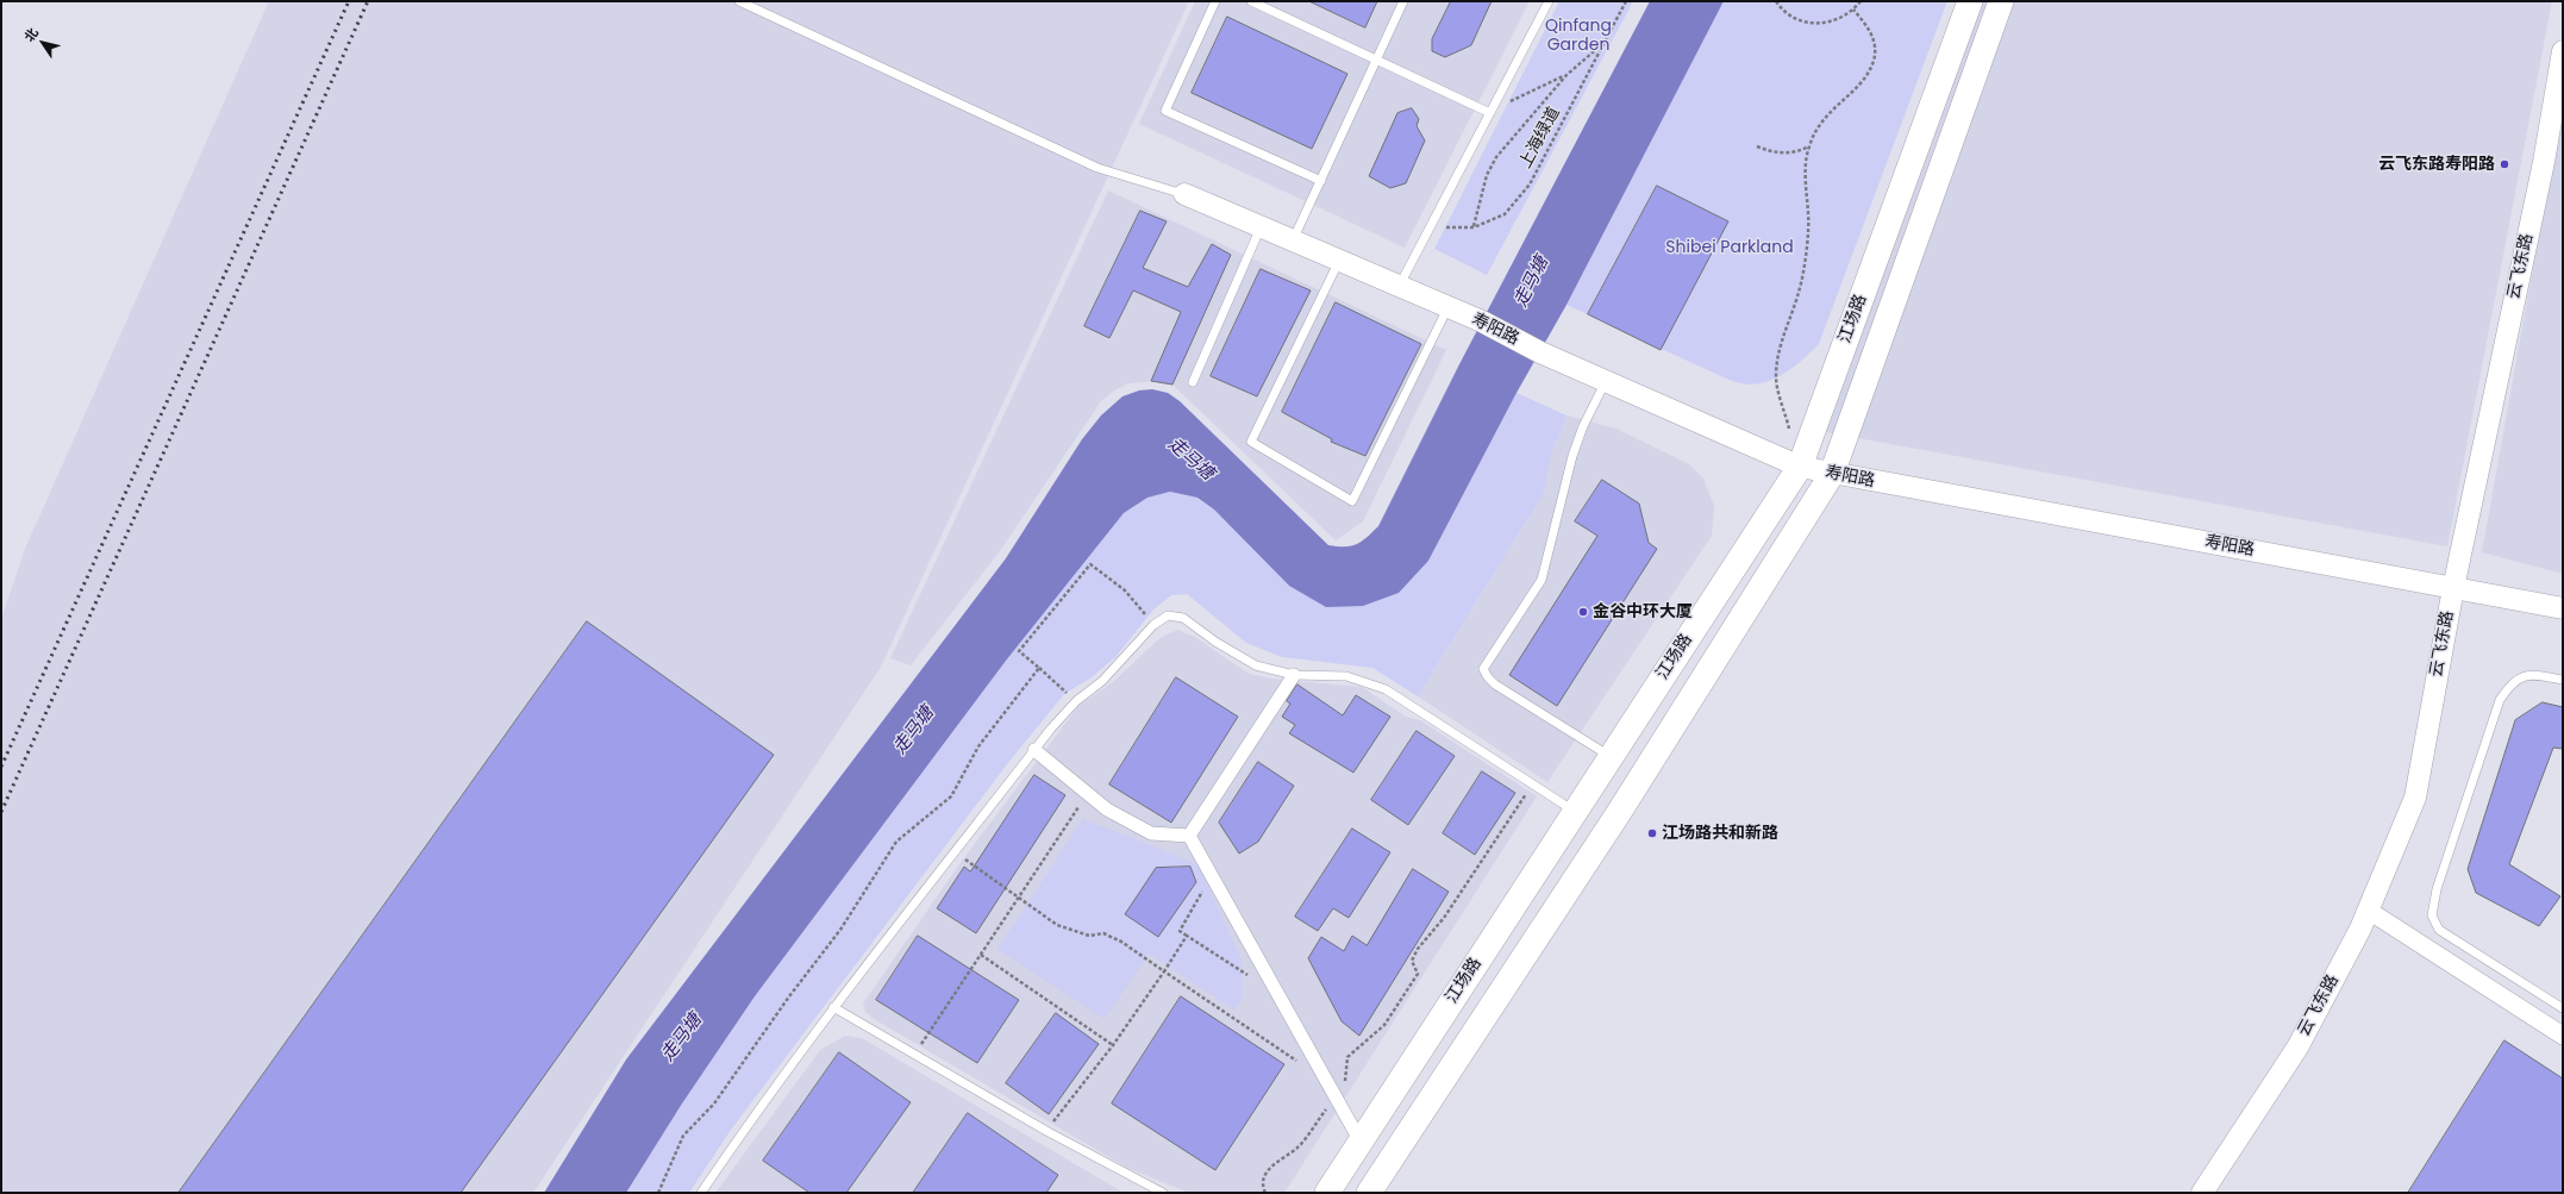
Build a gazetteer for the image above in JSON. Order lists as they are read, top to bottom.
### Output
{
  "streets": {
    "main road": ["江场路"],
    "street": ["云飞东路", "寿阳路"],
    "path": ["上海绿道"]
  },
  "crossings": [
    ["云飞东路", "寿阳路"],
    ["江场路", "寿阳路"]
  ],
  "water": ["走马塘"],
  "parks": ["Qinfang Garden", "Shibei Parkland"],
  "places": ["云飞东路寿阳路", "金谷中环大厦", "江场路共和新路"],
  "north": "top left"
}
